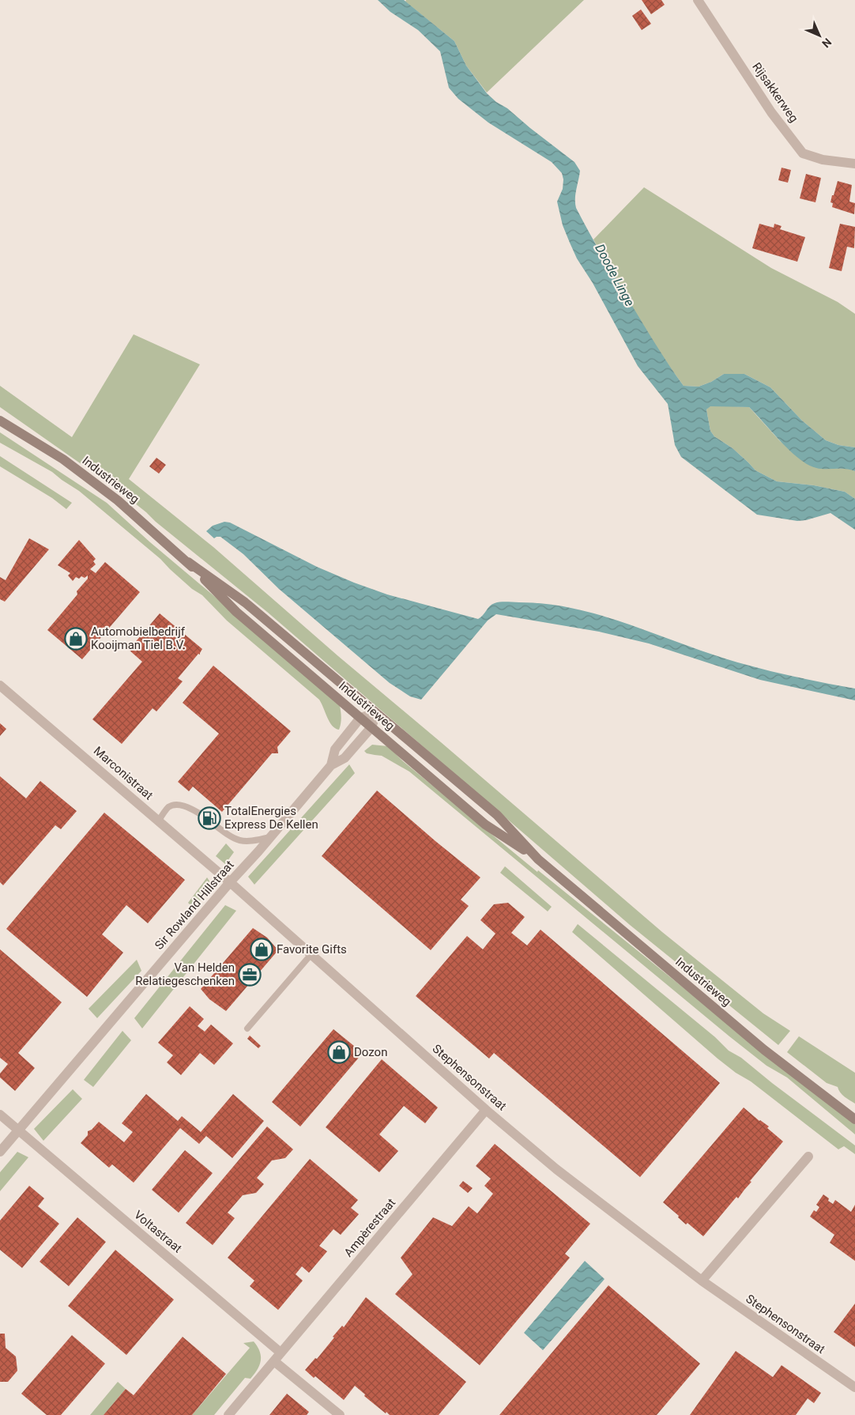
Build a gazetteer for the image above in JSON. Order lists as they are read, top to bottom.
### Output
{
  "streets": {
    "main road": ["Industrieweg"],
    "street": [
      "Rijsakkerweg",
      "Marconistraat",
      "Sir Rowland Hillstraat",
      "Stephensonstraat",
      "Ampèrestraat",
      "Voltastraat"
    ]
  },
  "crossings": [
    ["Industrieweg", "Sir Rowland Hillstraat"],
    ["Marconistraat", "Sir Rowland Hillstraat"],
    ["Marconistraat", "Stephensonstraat"],
    ["Sir Rowland Hillstraat", "Stephensonstraat"],
    ["Sir Rowland Hillstraat", "Voltastraat"],
    ["Stephensonstraat", "Ampèrestraat"],
    ["Ampèrestraat", "Voltastraat"]
  ],
  "water": ["Doode Linge"],
  "places": {
    "shop": ["Automobielbedrijf Kooijman Tiel B.V.", "Favorite Gifts", "Dozon"],
    "fuel station": ["TotalEnergies Express De Kellen"],
    "office": ["Van Helden Relatiegeschenken"]
  },
  "north": "bottom right"
}
